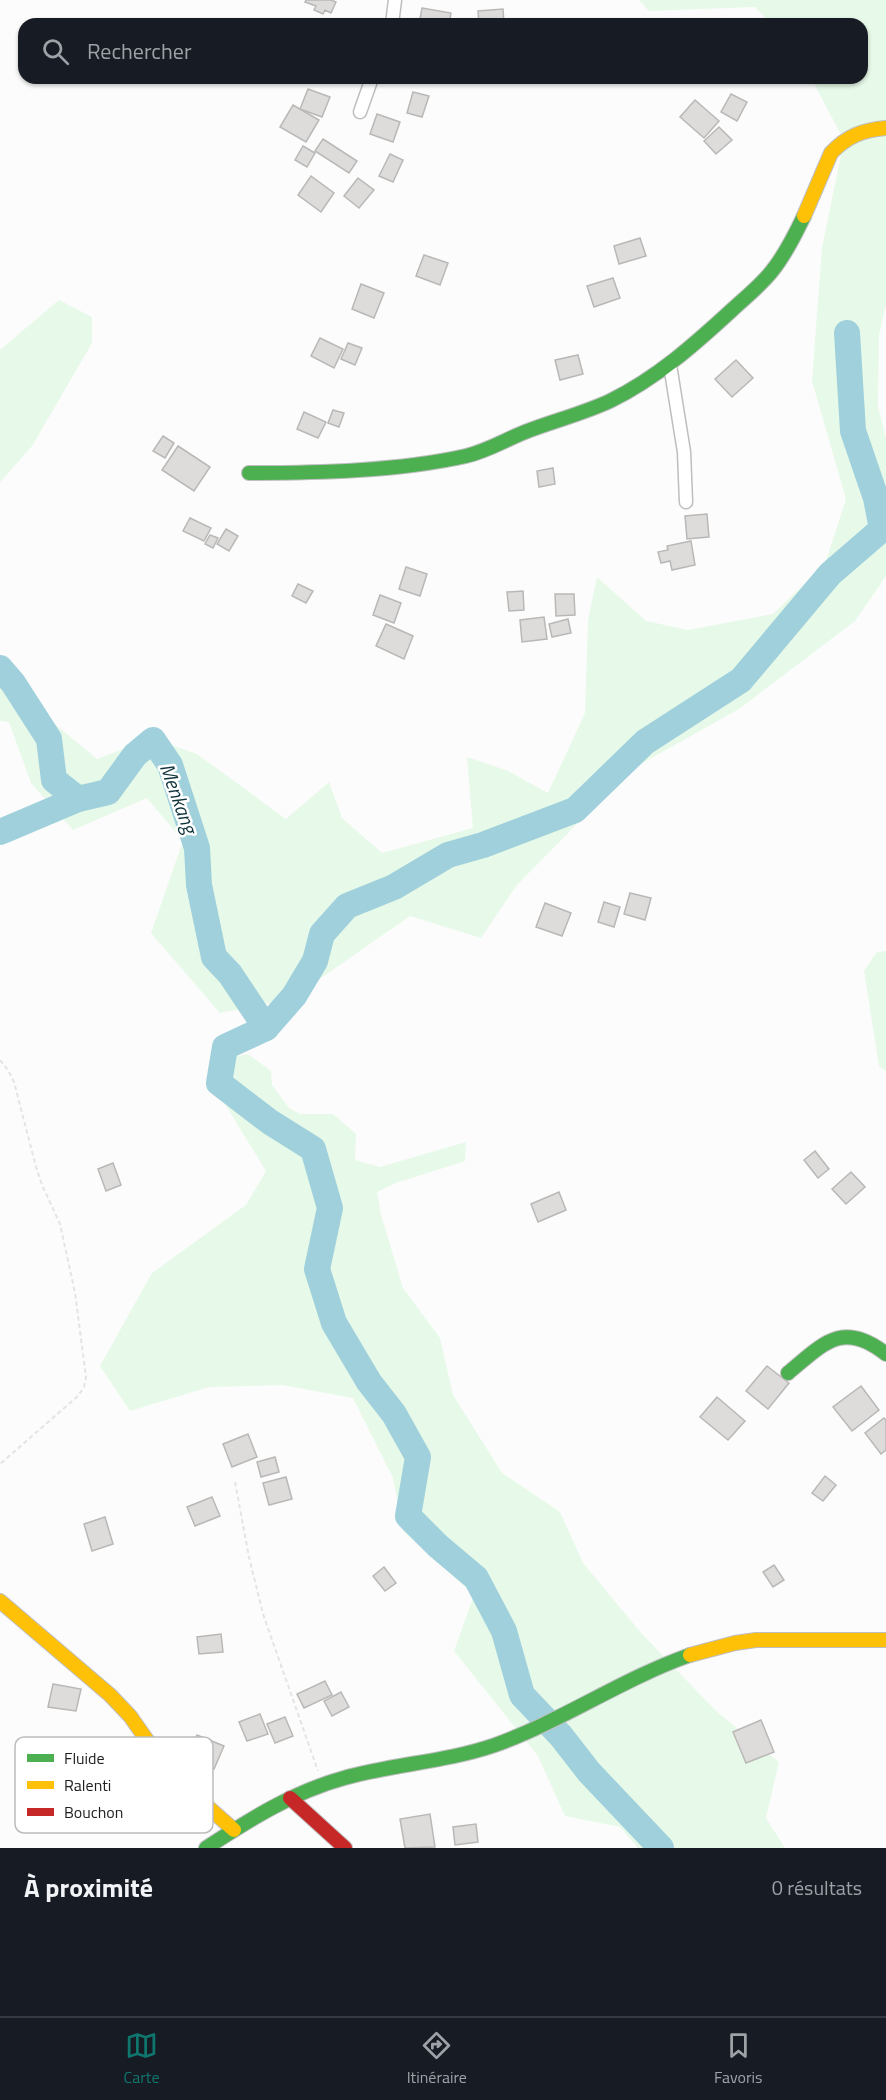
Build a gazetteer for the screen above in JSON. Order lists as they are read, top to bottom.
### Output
{
  "water": ["Menkang"],
  "legend": ["Fluide", "Ralenti", "Bouchon"],
  "page": {
    "search": "Rechercher",
    "heading": ["À proximité", "0 résultats"],
    "nav": ["Carte", "Itinéraire", "Favoris"]
  }
}
